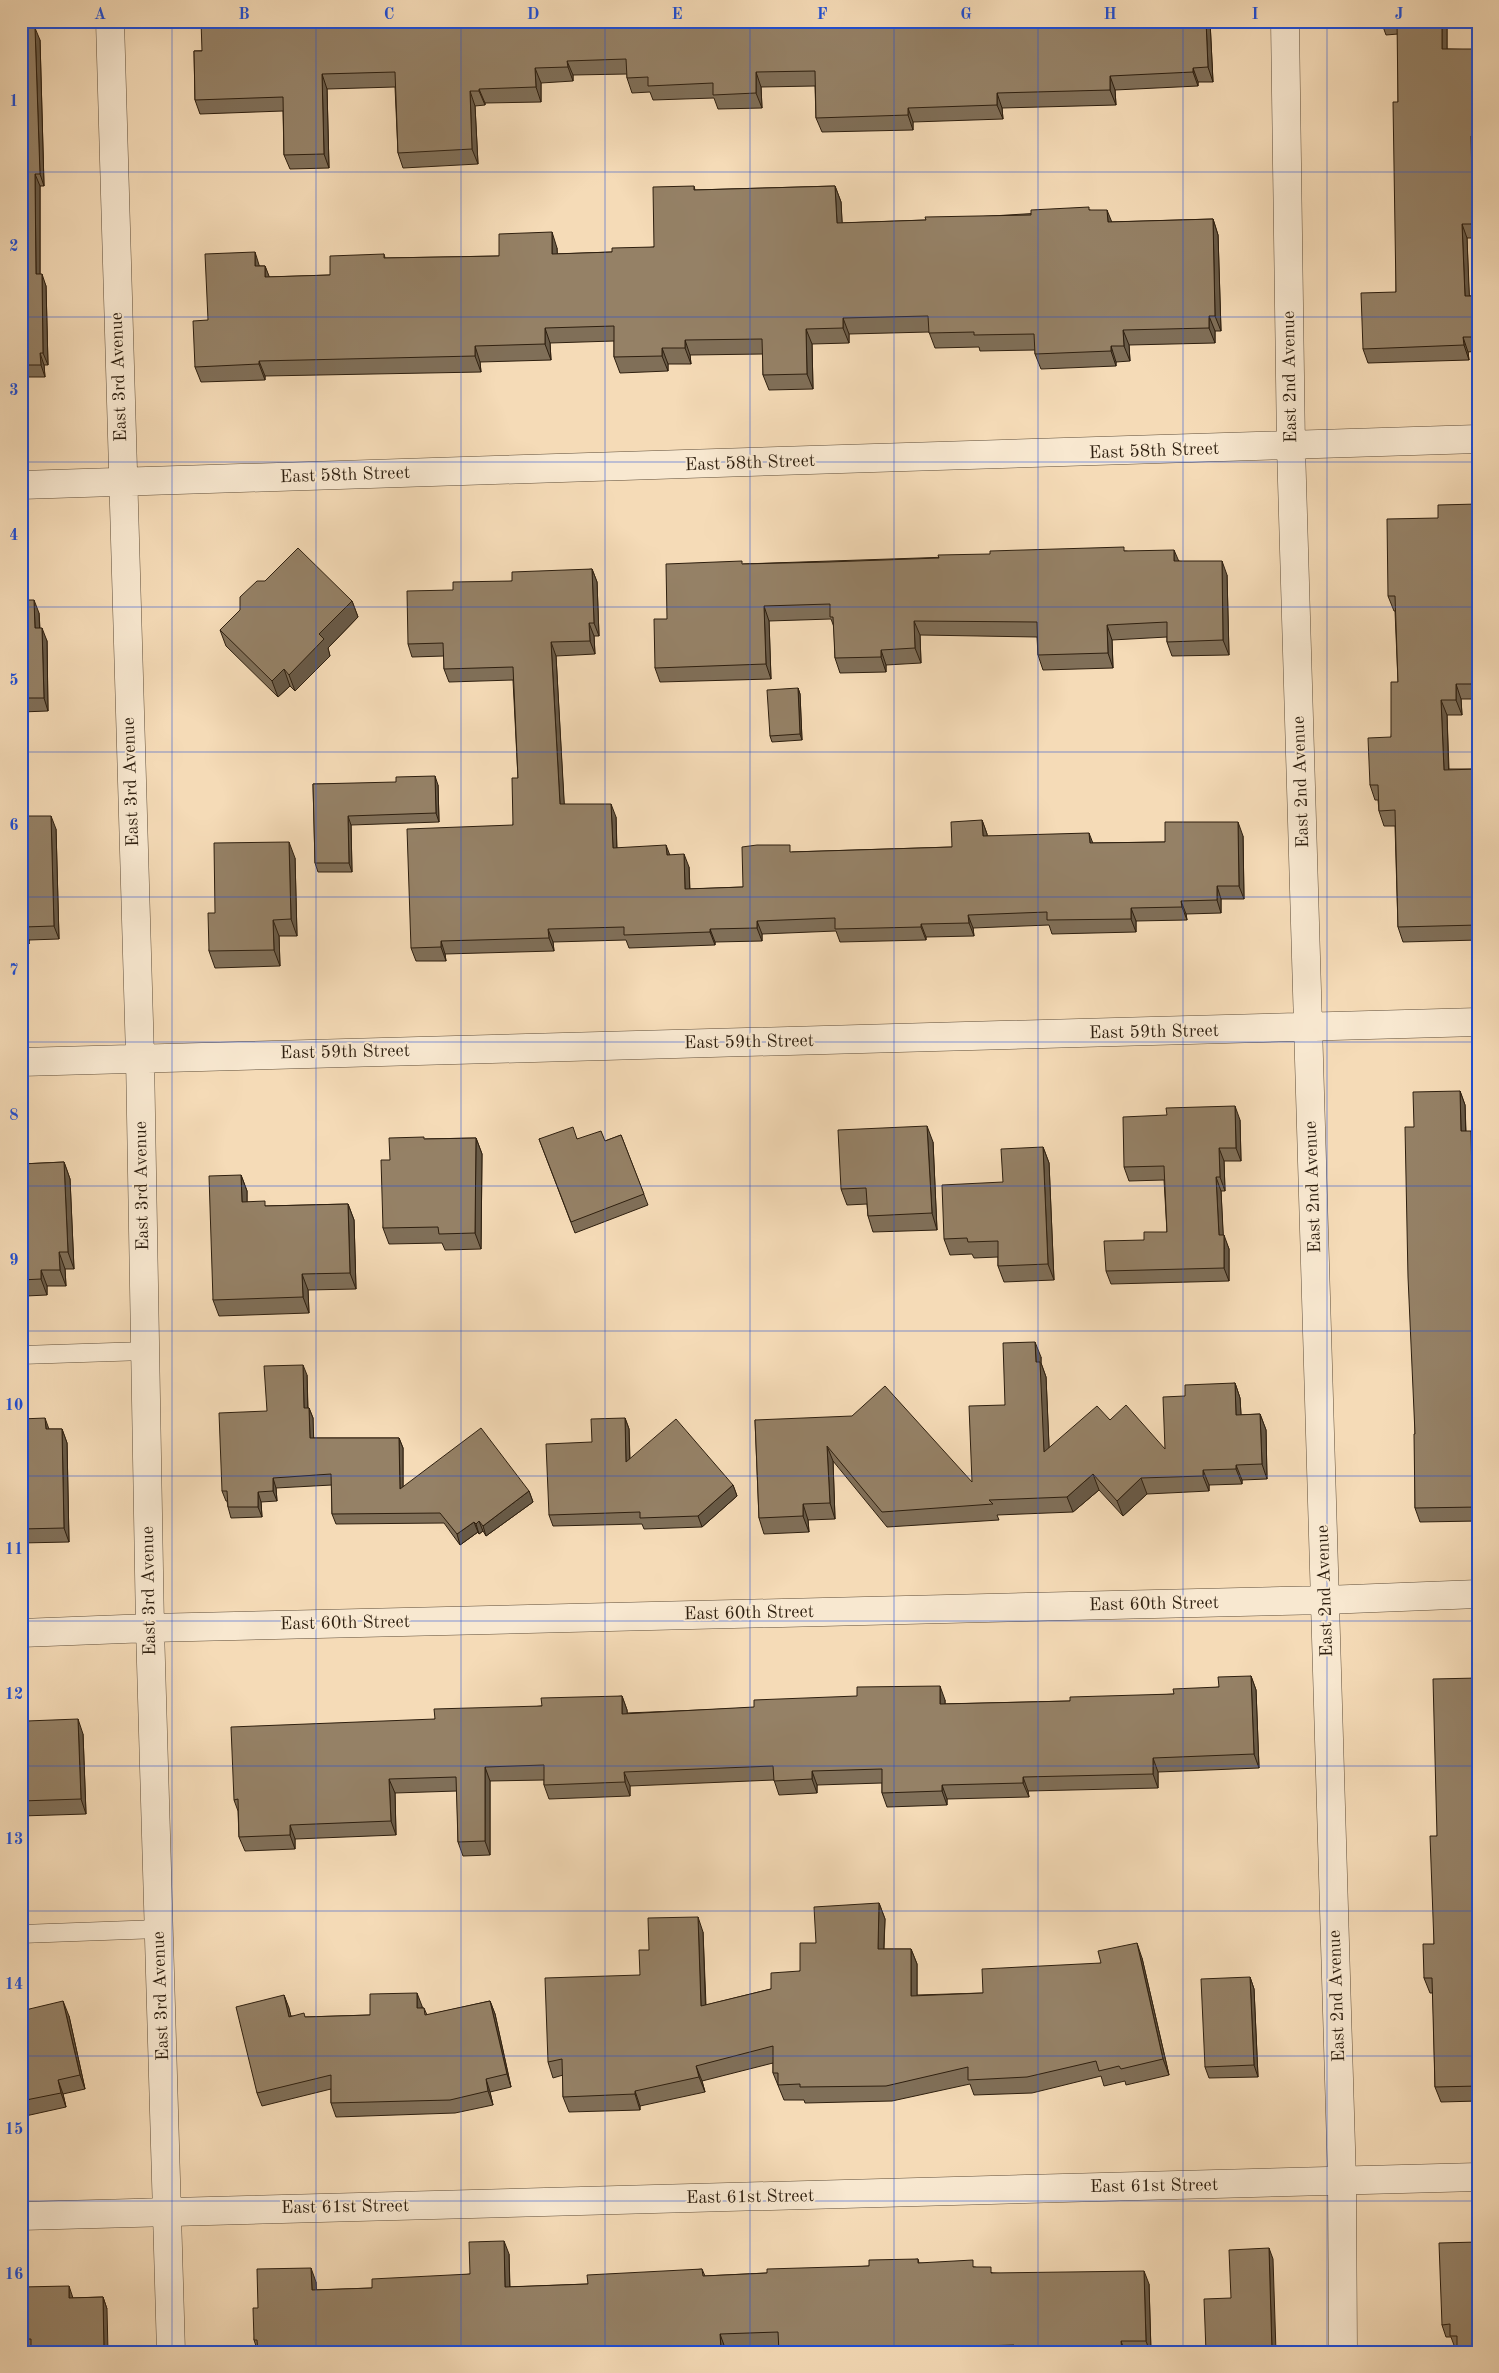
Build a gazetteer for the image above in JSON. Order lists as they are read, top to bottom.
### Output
{
  "streets": {
    "street": [
      "East 3rd Avenue",
      "East 2nd Avenue",
      "East 58th Street",
      "East 59th Street",
      "East 60th Street",
      "East 61st Street"
    ]
  },
  "crossings": [
    ["East 3rd Avenue", "East 58th Street"],
    ["East 3rd Avenue", "East 59th Street"],
    ["East 3rd Avenue", "East 60th Street"],
    ["East 3rd Avenue", "East 61st Street"],
    ["East 2nd Avenue", "East 58th Street"],
    ["East 2nd Avenue", "East 59th Street"],
    ["East 2nd Avenue", "East 60th Street"],
    ["East 2nd Avenue", "East 61st Street"]
  ],
  "grid": {
    "columns": [
      "A",
      "B",
      "C",
      "D",
      "E",
      "F",
      "G",
      "H",
      "I",
      "J"
    ],
    "rows": [
      "1",
      "2",
      "3",
      "4",
      "5",
      "6",
      "7",
      "8",
      "9",
      "10",
      "11",
      "12",
      "13",
      "14",
      "15",
      "16"
    ]
  }
}
